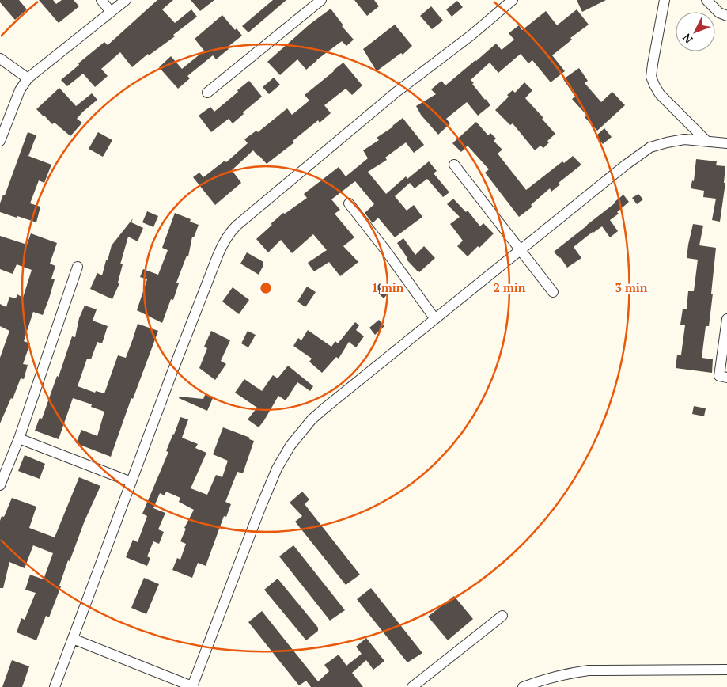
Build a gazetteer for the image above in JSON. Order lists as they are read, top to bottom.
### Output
{
  "north": "bottom left",
  "rings": ["1 min", "2 min", "3 min"]
}
